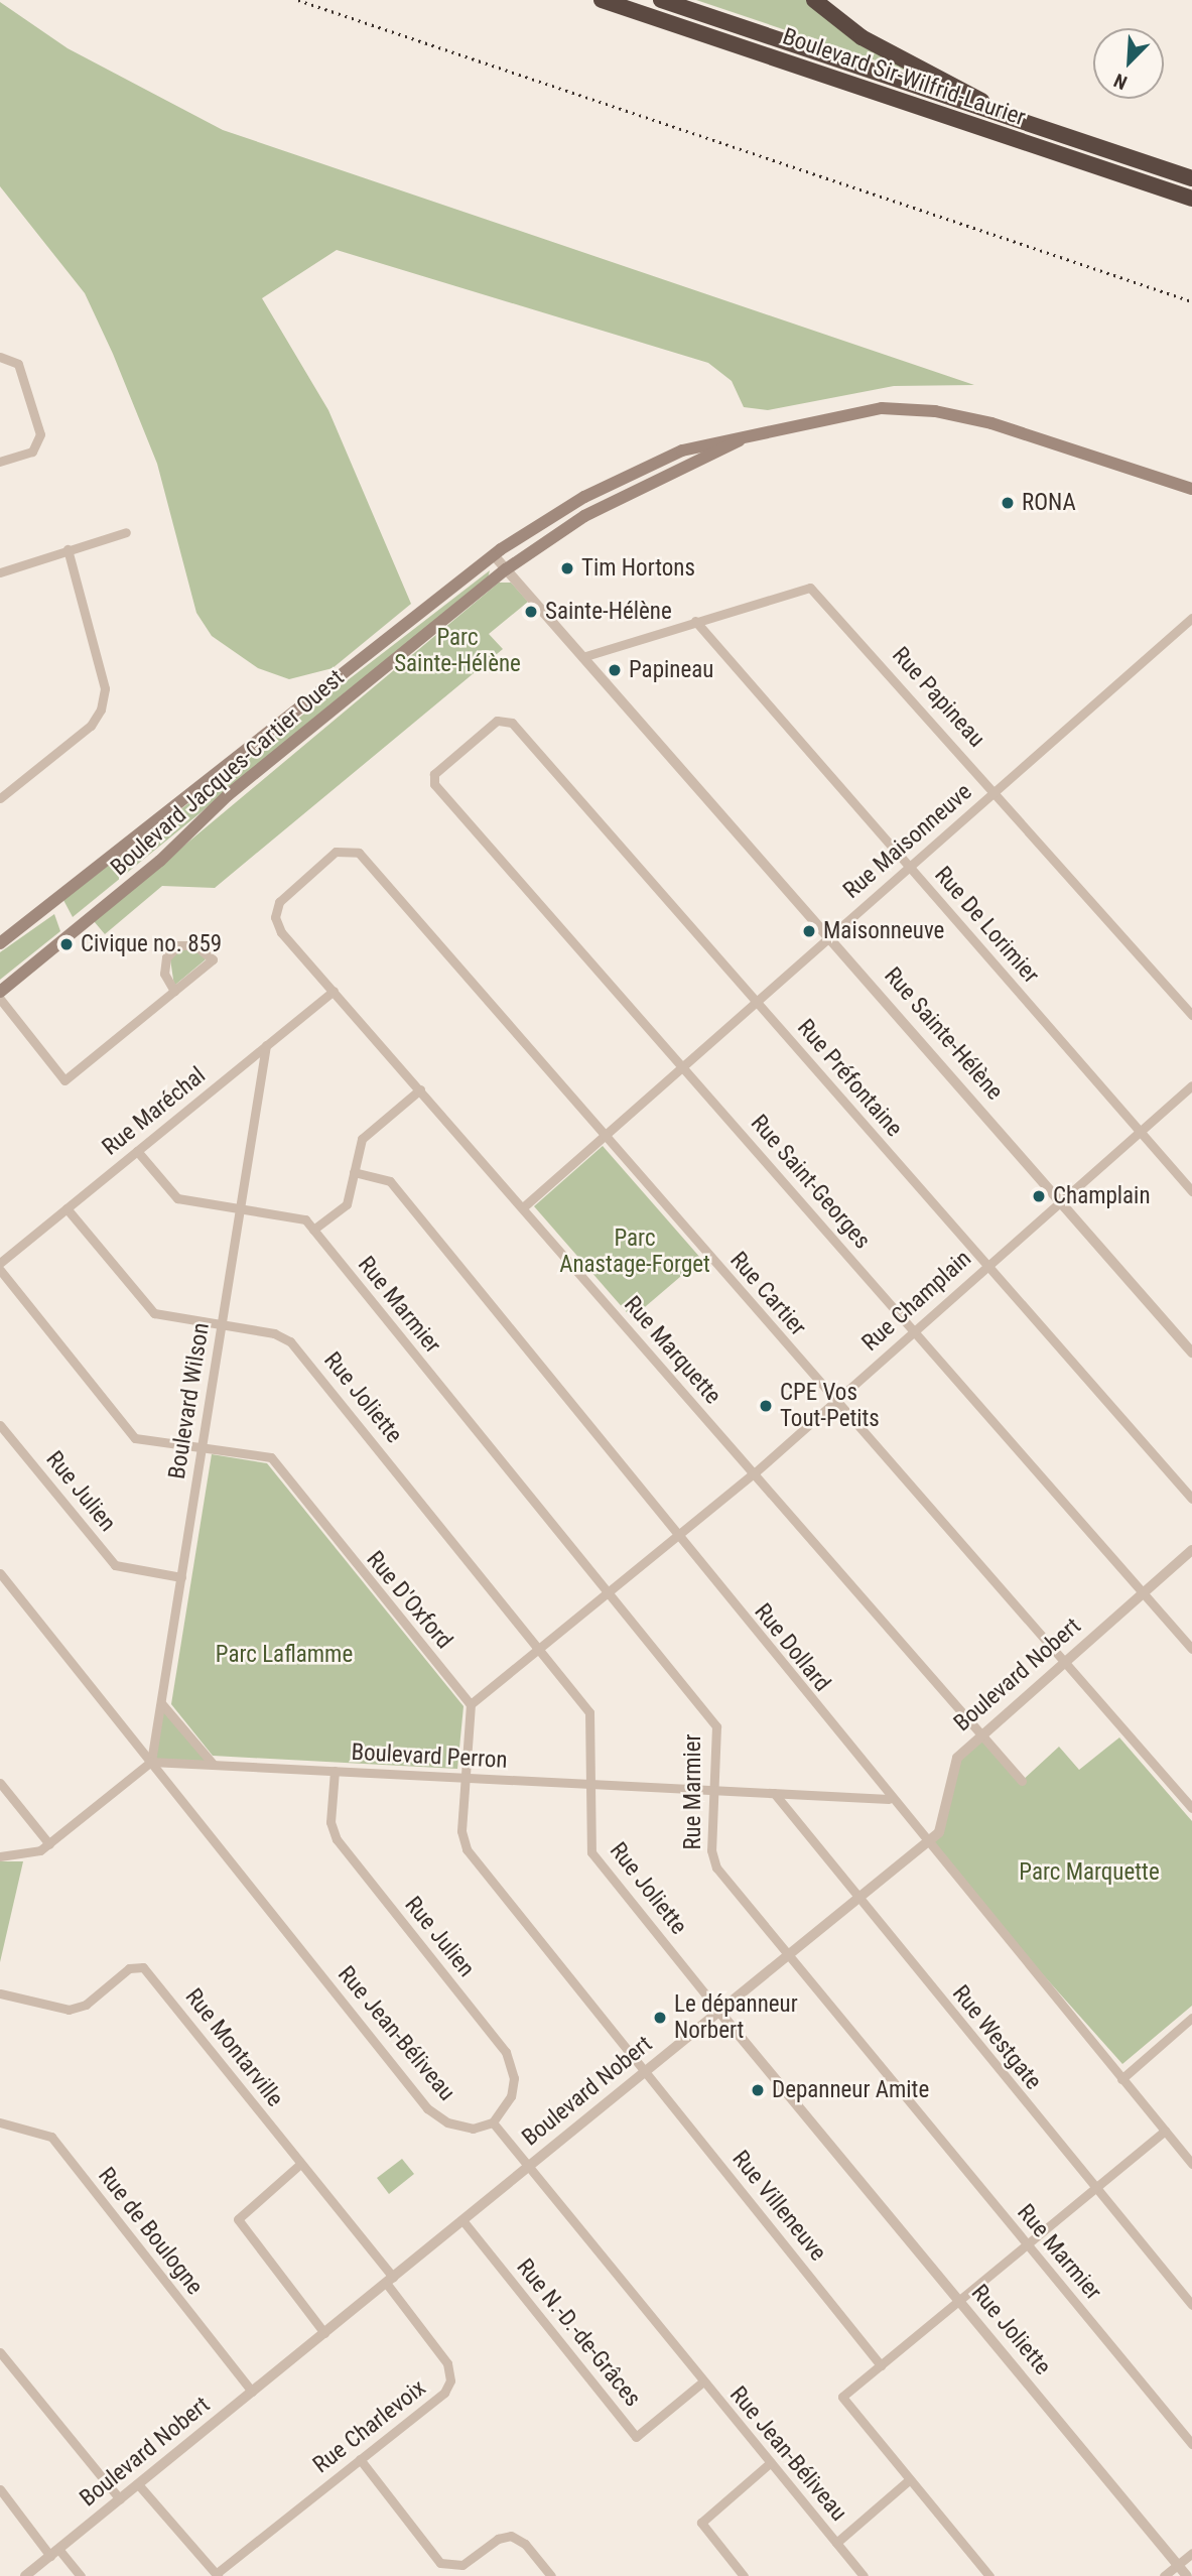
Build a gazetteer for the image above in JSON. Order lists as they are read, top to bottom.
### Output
{
  "streets": {
    "highway": ["Boulevard Sir-Wilfrid-Laurier"],
    "main road": ["Boulevard Jacques-Cartier Ouest"],
    "street": [
      "Rue Papineau",
      "Rue Maisonneuve",
      "Rue De Lorimier",
      "Rue Sainte-Hélène",
      "Rue Préfontaine",
      "Rue Maréchal",
      "Rue Saint-Georges",
      "Rue Cartier",
      "Rue Champlain",
      "Rue Marmier",
      "Rue Marquette",
      "Rue Joliette",
      "Boulevard Wilson",
      "Rue Julien",
      "Rue D'Oxford",
      "Rue Dollard",
      "Boulevard Nobert",
      "Boulevard Perron",
      "Rue Jean-Béliveau",
      "Rue Westgate",
      "Rue Montarville",
      "Rue Villeneuve",
      "Rue de Boulogne",
      "Rue N.-D.-de-Grâces",
      "Rue Charlevoix"
    ]
  },
  "crossings": [
    ["Rue Papineau", "Rue Maisonneuve"],
    ["Rue Papineau", "Rue De Lorimier"],
    ["Rue Papineau", "Rue Sainte-Hélène"],
    ["Boulevard Jacques-Cartier Ouest", "Rue Sainte-Hélène"],
    ["Rue Maisonneuve", "Rue De Lorimier"],
    ["Rue Maisonneuve", "Rue Sainte-Hélène"],
    ["Rue Maisonneuve", "Rue Préfontaine"],
    ["Rue Maisonneuve", "Rue Saint-Georges"],
    ["Rue Maisonneuve", "Rue Cartier"],
    ["Rue Maisonneuve", "Rue Marquette"],
    ["Rue De Lorimier", "Rue Champlain"],
    ["Rue Sainte-Hélène", "Rue Champlain"],
    ["Rue Préfontaine", "Rue Saint-Georges"],
    ["Rue Préfontaine", "Rue Champlain"],
    ["Rue Maréchal", "Rue Marmier"],
    ["Rue Maréchal", "Rue Marquette"],
    ["Rue Maréchal", "Rue Joliette"],
    ["Rue Maréchal", "Boulevard Wilson"],
    ["Rue Saint-Georges", "Rue Champlain"],
    ["Rue Saint-Georges", "Boulevard Nobert"],
    ["Rue Cartier", "Rue Champlain"],
    ["Rue Cartier", "Rue Marquette"],
    ["Rue Cartier", "Boulevard Nobert"],
    ["Rue Champlain", "Rue Marmier"],
    ["Rue Champlain", "Rue Marquette"],
    ["Rue Champlain", "Rue Joliette"],
    ["Rue Champlain", "Rue D'Oxford"],
    ["Rue Champlain", "Rue Dollard"],
    ["Rue Marmier", "Boulevard Wilson"],
    ["Rue Marmier", "Boulevard Nobert"],
    ["Rue Marmier", "Boulevard Perron"],
    ["Rue Marquette", "Boulevard Nobert"],
    ["Rue Joliette", "Boulevard Wilson"],
    ["Rue Joliette", "Boulevard Nobert"],
    ["Rue Joliette", "Boulevard Perron"],
    ["Boulevard Wilson", "Rue Julien"],
    ["Boulevard Wilson", "Rue D'Oxford"],
    ["Boulevard Wilson", "Boulevard Perron"],
    ["Boulevard Wilson", "Rue Jean-Béliveau"],
    ["Rue Julien", "Boulevard Perron"],
    ["Rue Julien", "Rue Jean-Béliveau"],
    ["Rue Dollard", "Boulevard Nobert"],
    ["Rue Dollard", "Boulevard Perron"],
    ["Boulevard Nobert", "Rue Jean-Béliveau"],
    ["Boulevard Nobert", "Rue Westgate"],
    ["Boulevard Nobert", "Rue Montarville"],
    ["Boulevard Nobert", "Rue Villeneuve"],
    ["Boulevard Nobert", "Rue de Boulogne"],
    ["Boulevard Nobert", "Rue N.-D.-de-Grâces"],
    ["Boulevard Nobert", "Rue Charlevoix"],
    ["Boulevard Perron", "Rue Jean-Béliveau"],
    ["Boulevard Perron", "Rue Westgate"],
    ["Rue Jean-Béliveau", "Rue N.-D.-de-Grâces"],
    ["Rue Montarville", "Rue Charlevoix"]
  ],
  "parks": [
    "Parc Sainte-Hélène",
    "Parc Anastage-Forget",
    "Parc Laflamme",
    "Parc Marquette"
  ],
  "places": [
    "RONA",
    "Tim Hortons",
    "Sainte-Hélène",
    "Papineau",
    "Maisonneuve",
    "Civique no. 859",
    "Champlain",
    "CPE Vos Tout-Petits",
    "Le dépanneur Norbert",
    "Depanneur Amite"
  ],
  "north": "bottom left"
}
